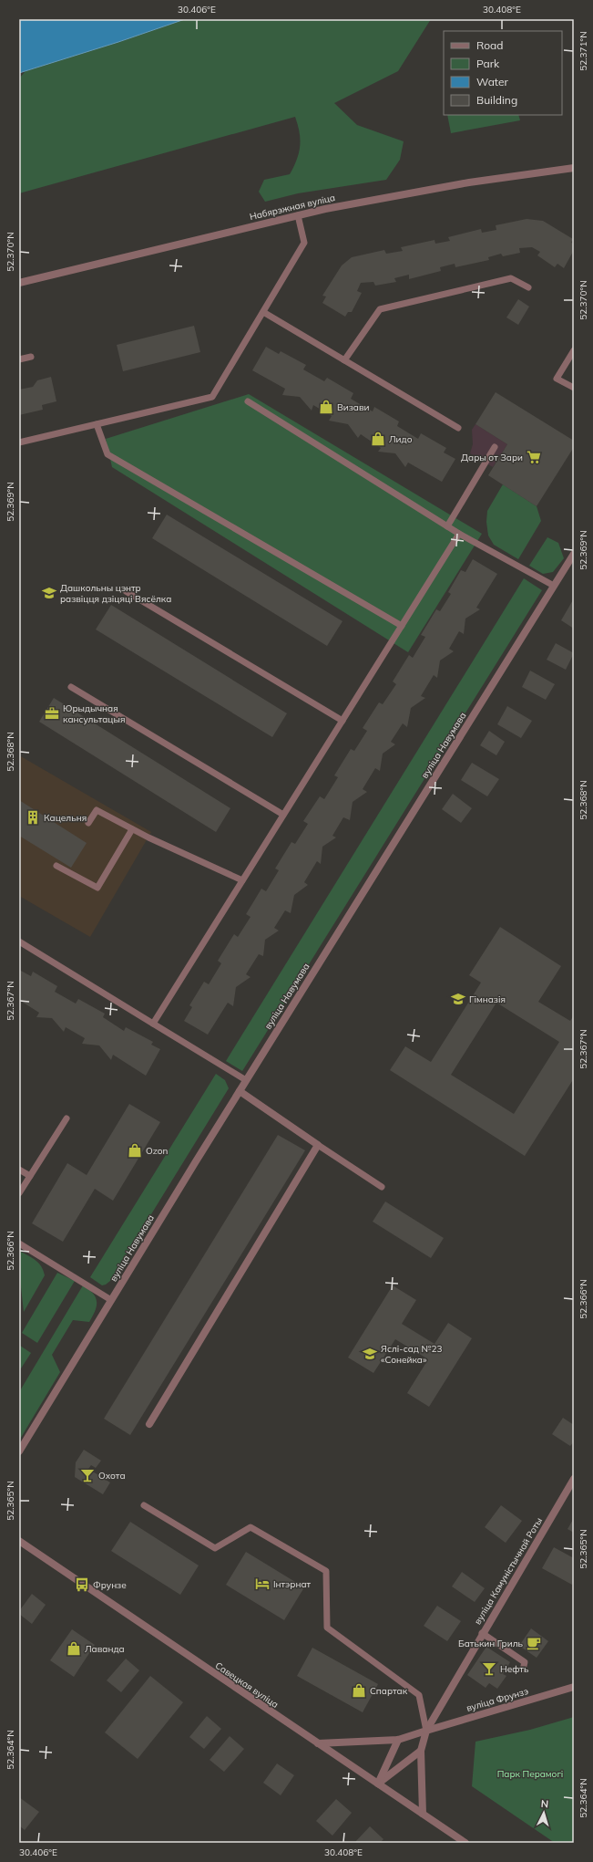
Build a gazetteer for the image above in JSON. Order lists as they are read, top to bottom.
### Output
{
  "streets": {
    "street": [
      "Набярэжная вуліца",
      "вуліца Навумава",
      "вуліца Камуністычнай Роты",
      "Савецкая вуліца",
      "вуліца Фрунзэ"
    ]
  },
  "crossings": [
    ["вуліца Камуністычнай Роты", "вуліца Фрунзэ"],
    ["Савецкая вуліца", "вуліца Фрунзэ"]
  ],
  "parks": ["Парк Перамогі"],
  "places": {
    "shop": [
      "Визави",
      "Лидо",
      "Ozon",
      "Лаванда",
      "Спартак"
    ],
    "supermarket": ["Дары от Зари"],
    "school or university": ["Дашкольны цэнтр развіцця дзіцяці Вясёлка", "Гімназія", "Яслі-сад №23 «Сонейка»"],
    "office": ["Юрыдычная кансультацыя"],
    "building": ["Кацельня"],
    "bar": ["Охота", "Нефть"],
    "hotel": ["Інтэрнат"],
    "bus stop": ["Фрунзе"],
    "cafe": ["Батькин Гриль"]
  },
  "legend": [
    "Road",
    "Park",
    "Water",
    "Building"
  ],
  "north": "top",
  "coordinates": [
    "30.406°E",
    "30.408°E",
    "52.371°N",
    "52.370°N",
    "52.369°N",
    "52.368°N",
    "52.367°N",
    "52.366°N",
    "52.365°N",
    "52.364°N"
  ]
}
